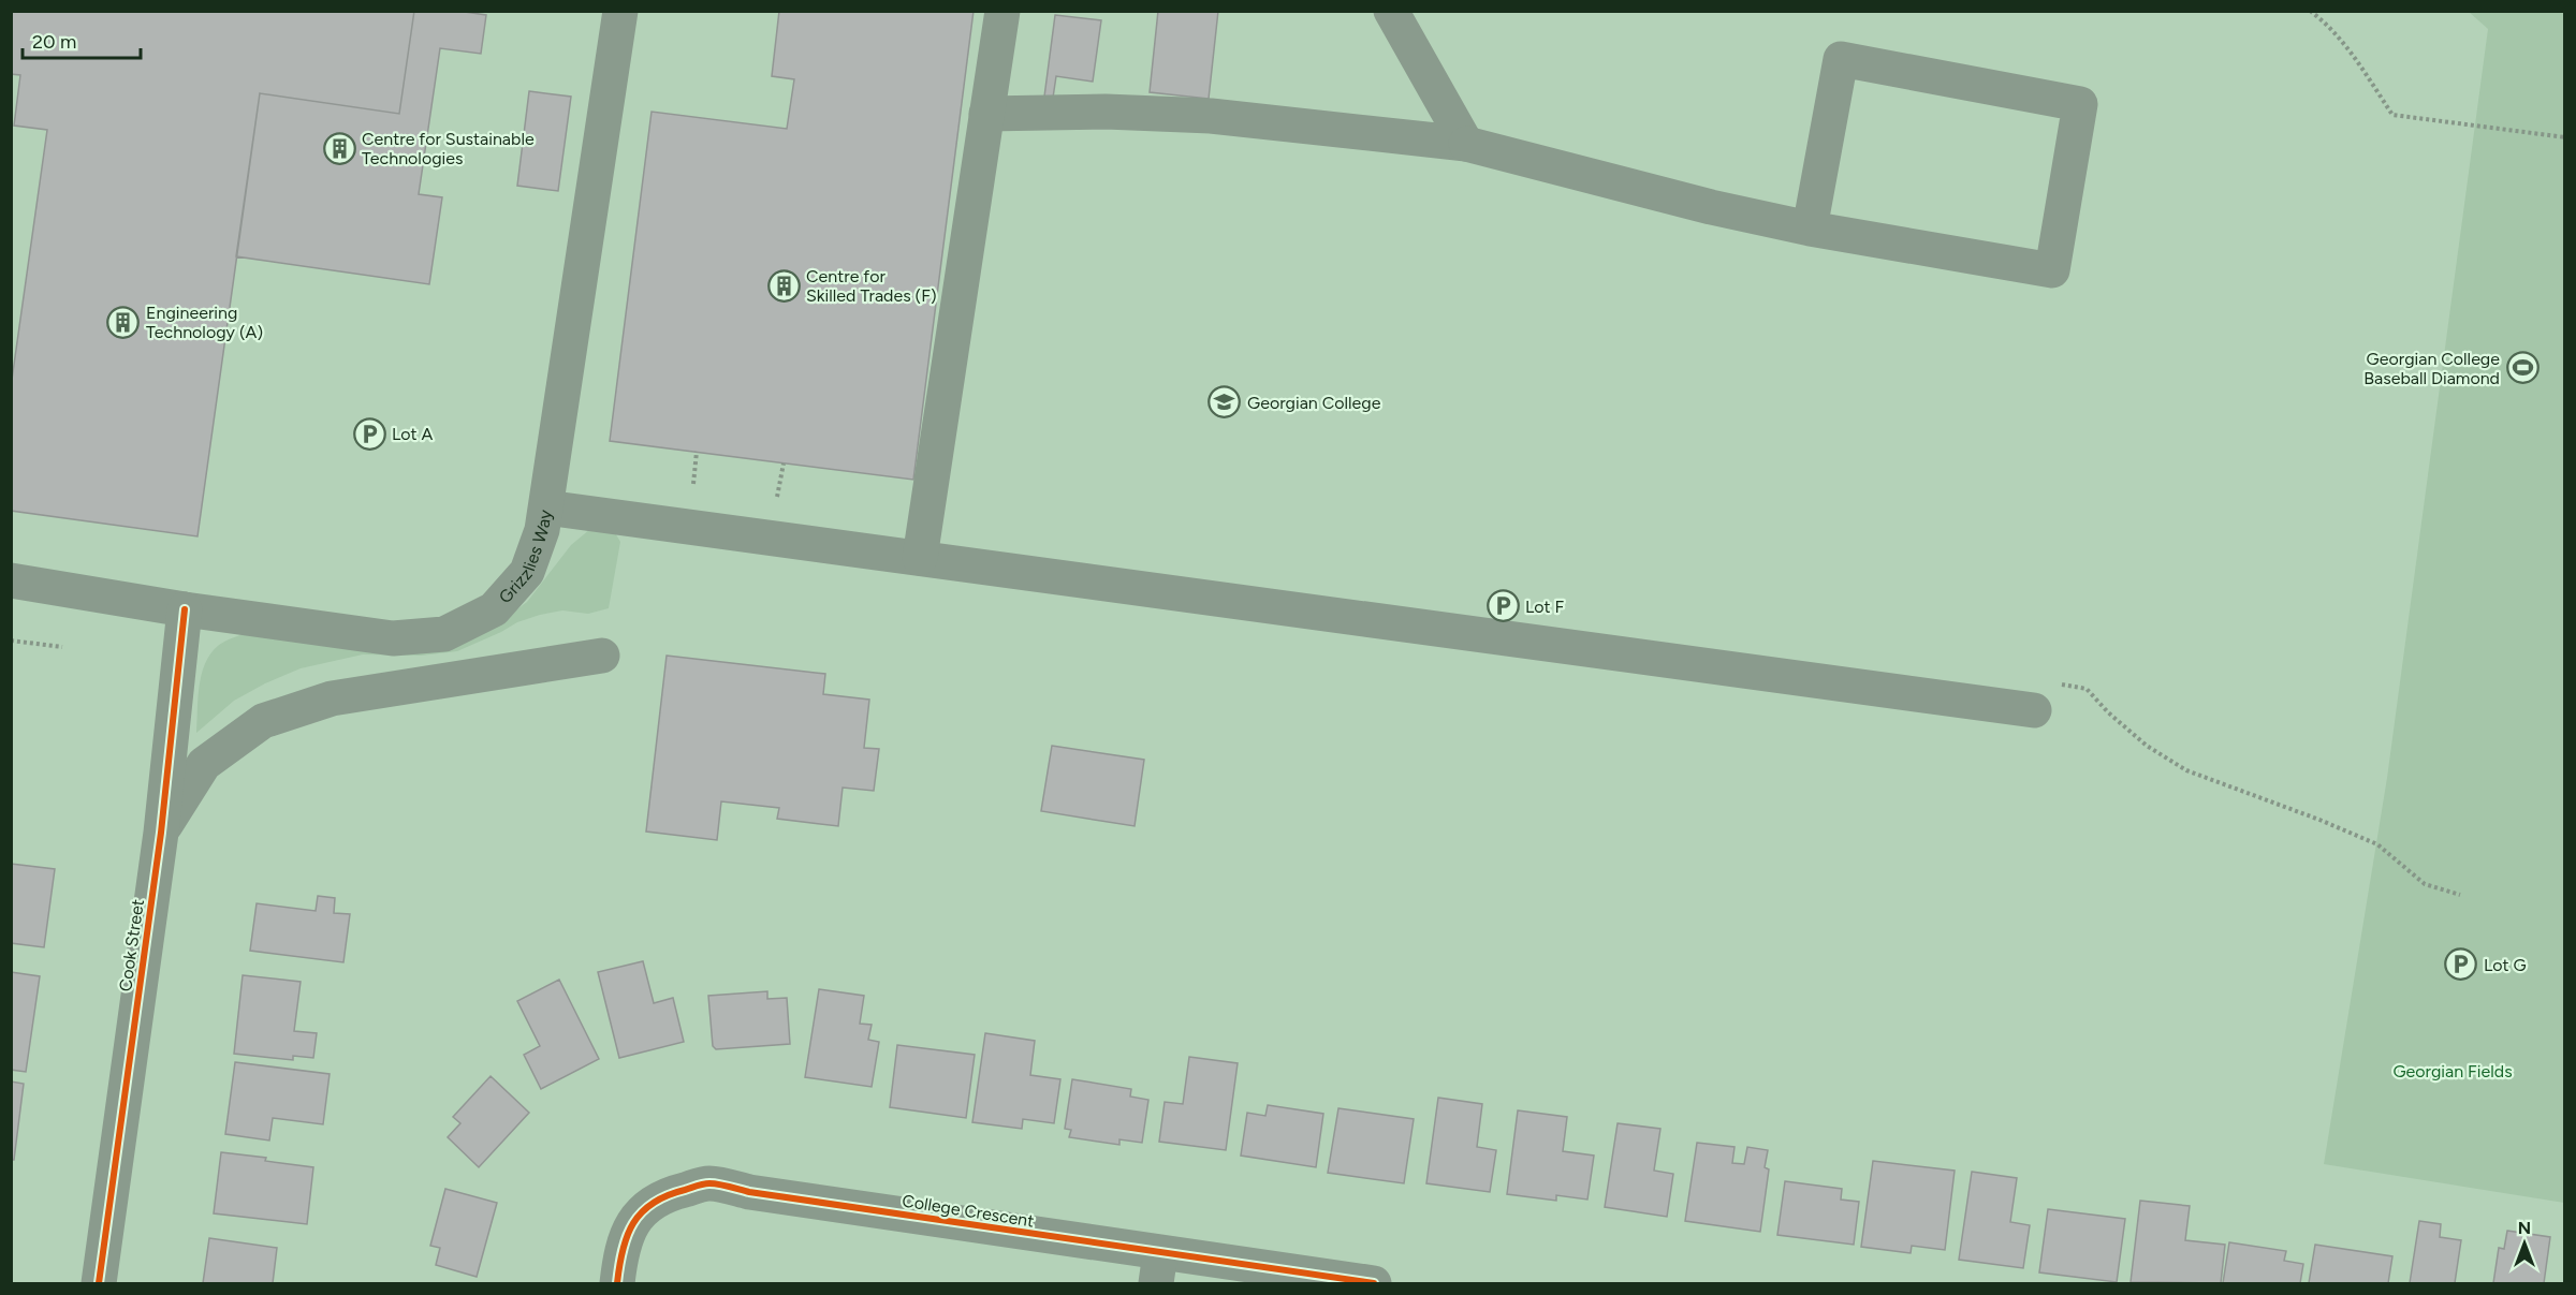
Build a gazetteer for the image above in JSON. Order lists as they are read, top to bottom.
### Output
{
  "streets": {
    "street": ["Grizzlies Way", "Cook Street", "College Crescent"]
  },
  "crossings": [
    ["Grizzlies Way", "Cook Street"]
  ],
  "parks": ["Georgian Fields"],
  "places": {
    "building": ["Centre for Sustainable Technologies", "Centre for Skilled Trades (F)", "Engineering Technology (A)"],
    "sports": ["Georgian College Baseball Diamond"],
    "school or university": ["Georgian College"],
    "parking": ["Lot A", "Lot F", "Lot G"]
  },
  "scale_bar": "20 m",
  "north": "top"
}
